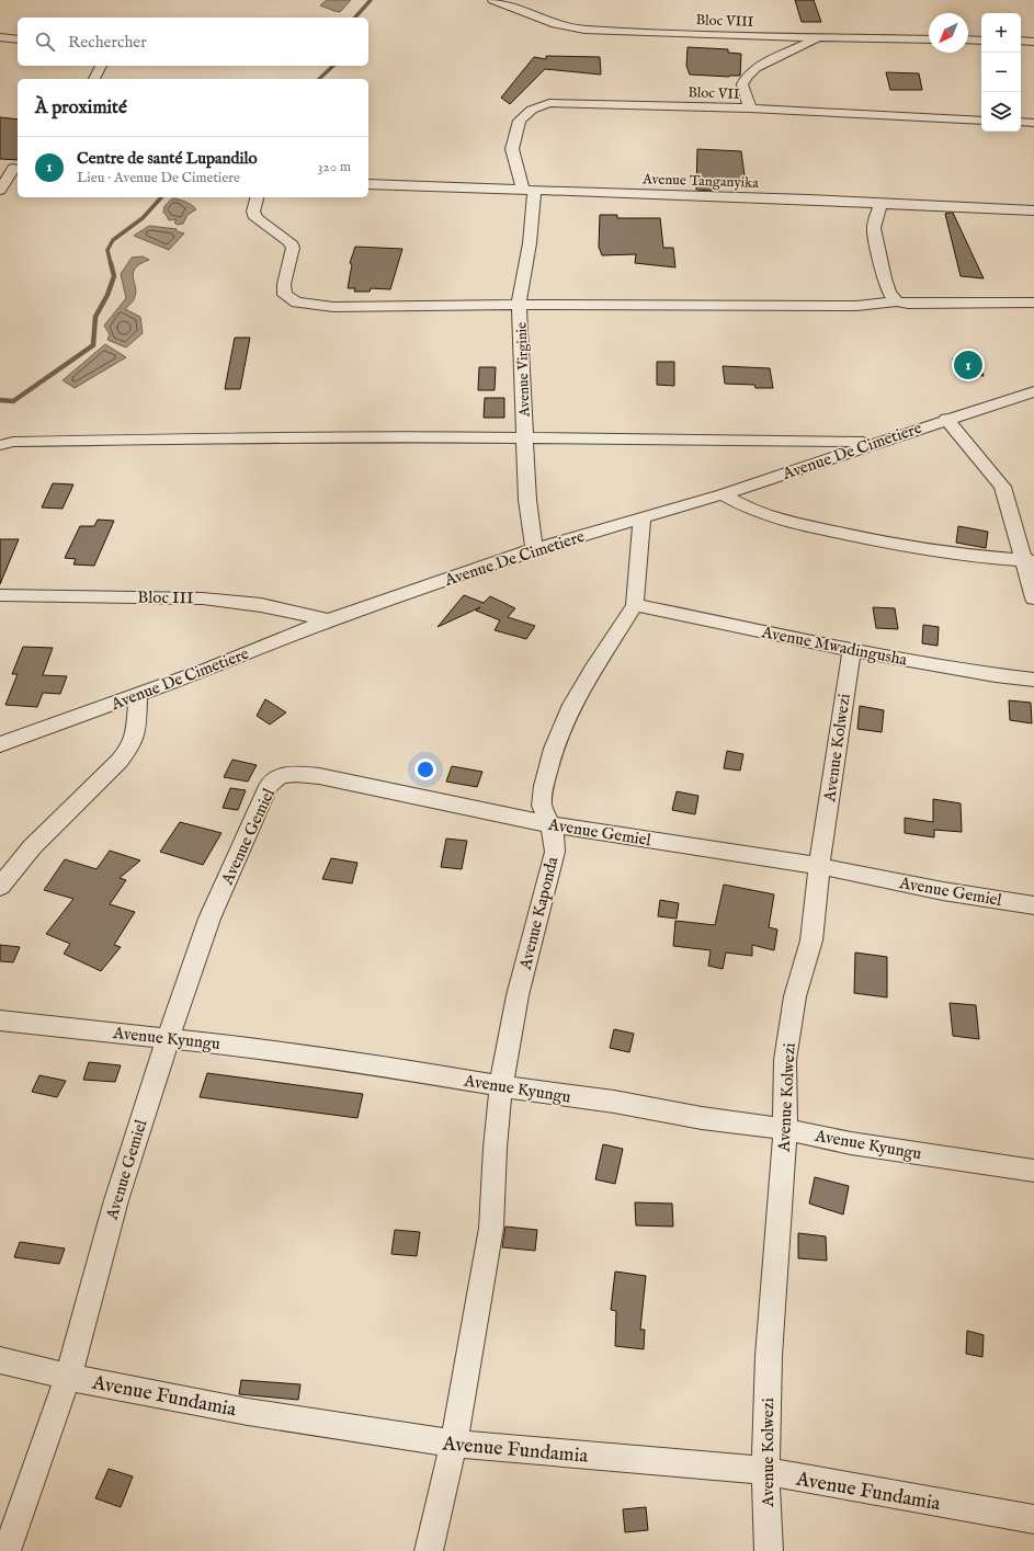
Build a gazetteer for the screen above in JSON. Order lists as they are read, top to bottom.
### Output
{
  "streets": {
    "street": [
      "Bloc VIII",
      "Bloc VII",
      "Avenue Tanganyika",
      "Avenue Virginie",
      "Avenue De Cimetiere",
      "Bloc III",
      "Avenue Mwadingusha",
      "Avenue Kolwezi",
      "Avenue Gemiel",
      "Avenue Kaponda",
      "Avenue Kyungu",
      "Avenue Fundamia"
    ]
  },
  "crossings": [
    ["Bloc VII", "Avenue Tanganyika"],
    ["Bloc VII", "Avenue Virginie"],
    ["Avenue Tanganyika", "Avenue Virginie"],
    ["Avenue Virginie", "Avenue De Cimetiere"],
    ["Avenue De Cimetiere", "Bloc III"],
    ["Avenue Mwadingusha", "Avenue Kolwezi"],
    ["Avenue Mwadingusha", "Avenue Kaponda"],
    ["Avenue Kolwezi", "Avenue Gemiel"],
    ["Avenue Kolwezi", "Avenue Kyungu"],
    ["Avenue Kolwezi", "Avenue Fundamia"],
    ["Avenue Gemiel", "Avenue Kaponda"],
    ["Avenue Gemiel", "Avenue Kyungu"],
    ["Avenue Gemiel", "Avenue Fundamia"],
    ["Avenue Kaponda", "Avenue Kyungu"],
    ["Avenue Kaponda", "Avenue Fundamia"]
  ],
  "north": "bottom left",
  "page": {
    "map_buttons": ["+", "−"],
    "search": "Rechercher",
    "heading": "À proximité",
    "list": [
      {
        "mark": "1",
        "name": "Centre de santé Lupandilo",
        "note": "Lieu · Avenue De Cimetiere",
        "value": "320 m"
      }
    ],
    "pins": "1"
  }
}
